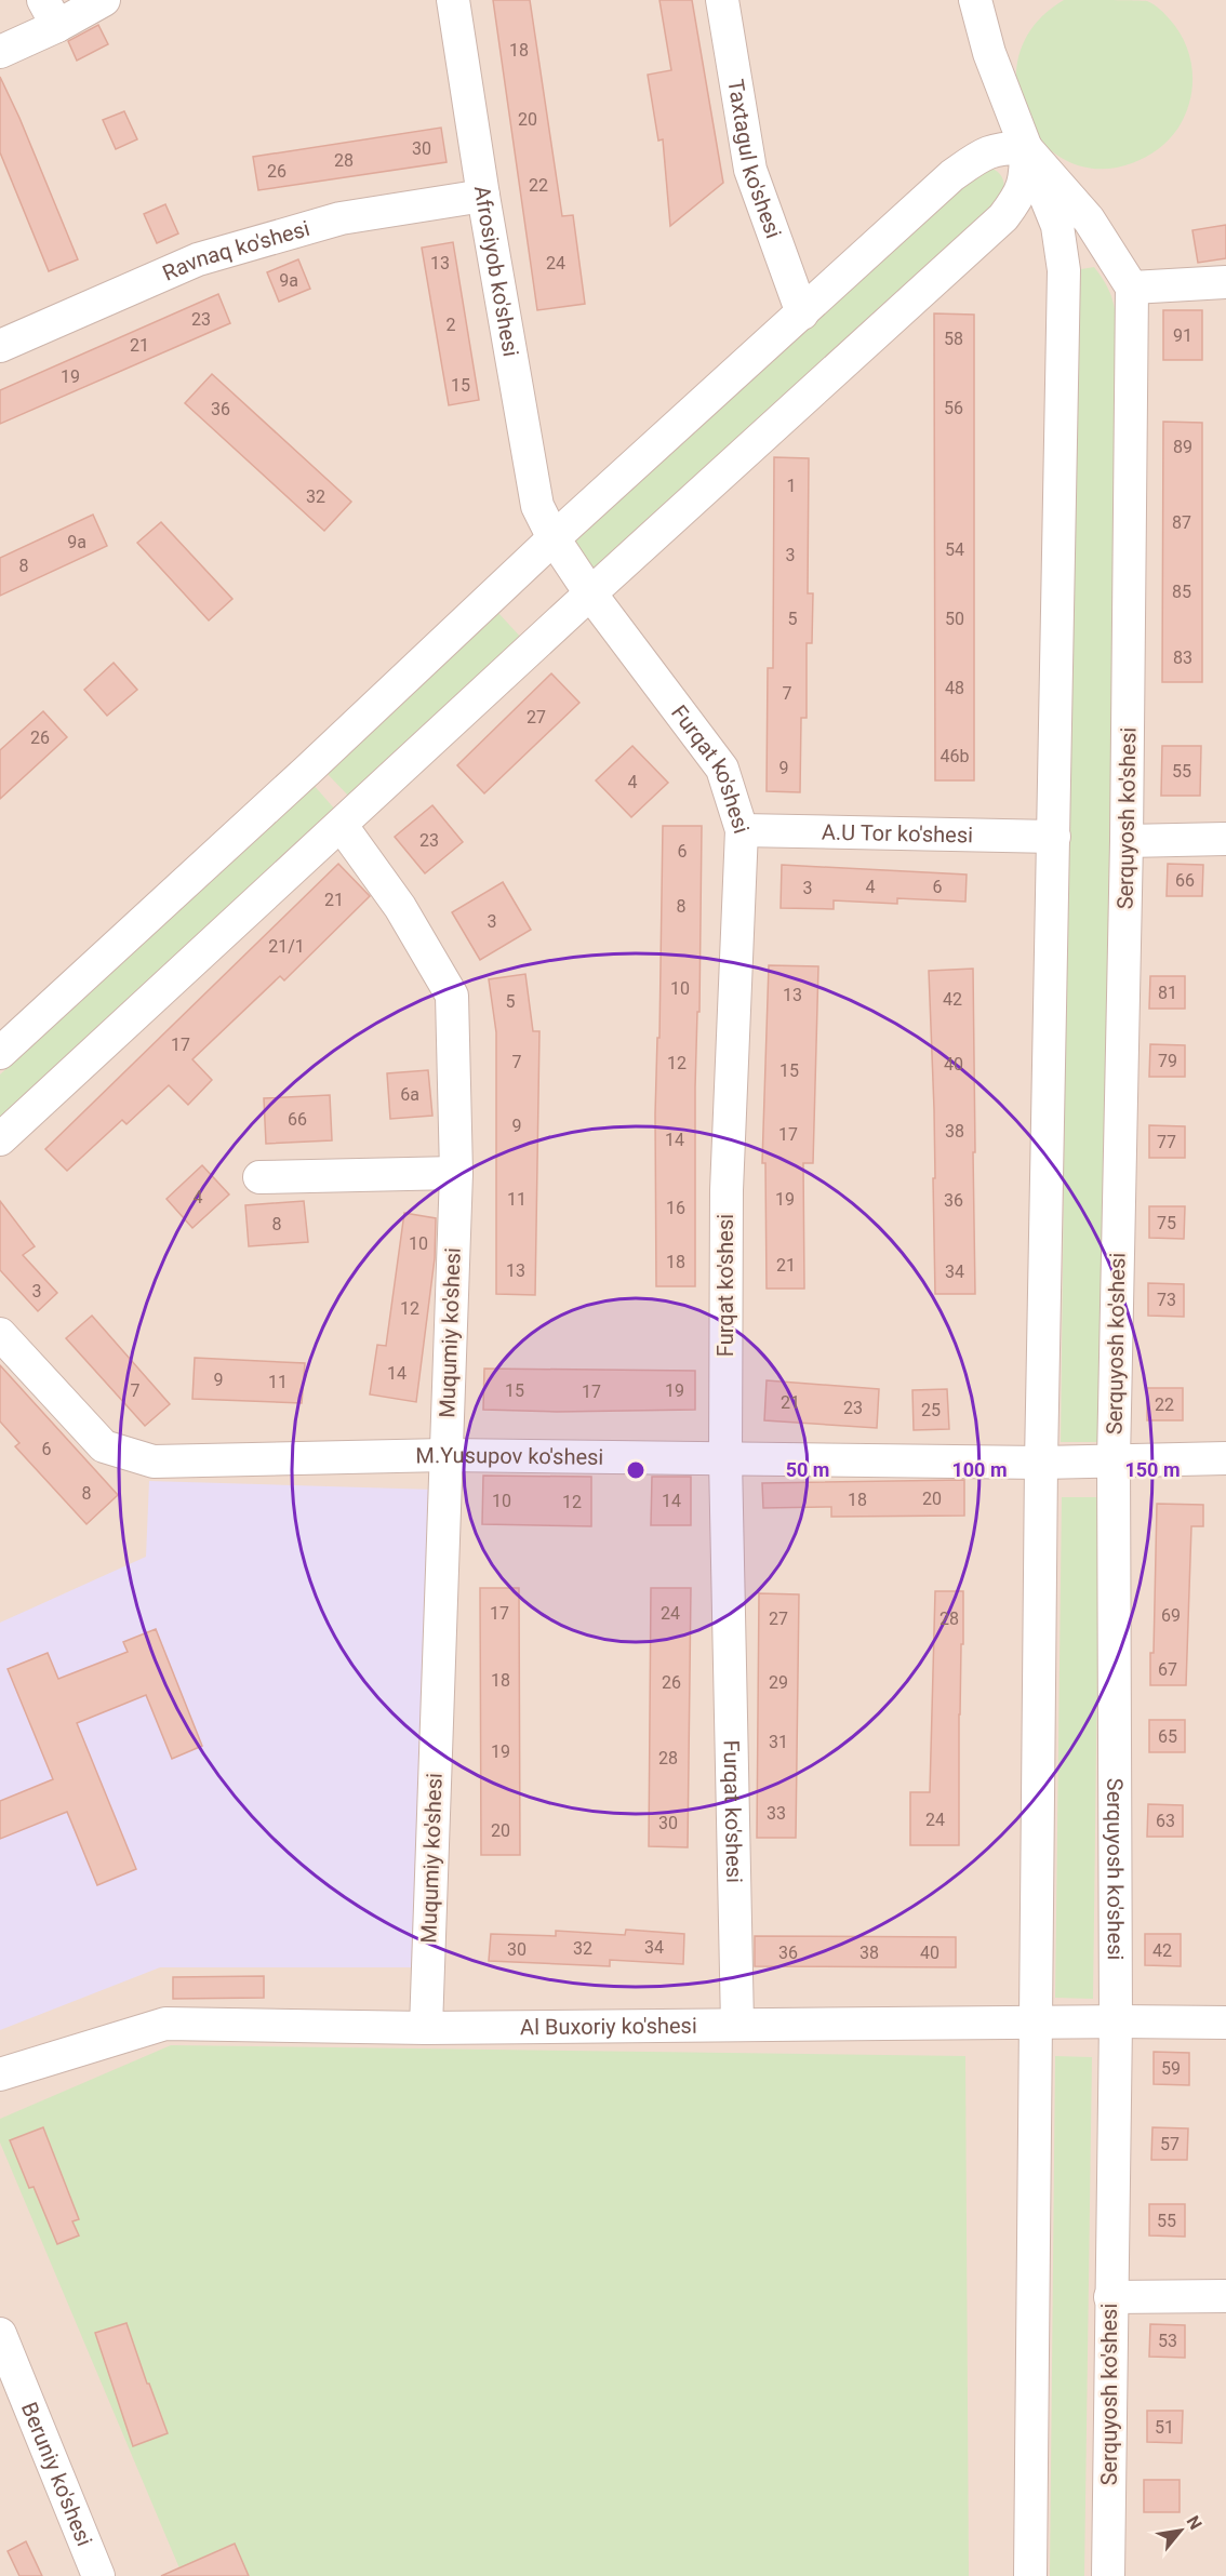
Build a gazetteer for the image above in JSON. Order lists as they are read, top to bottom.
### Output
{
  "streets": {
    "street": [
      "Taxtagul ko'shesi",
      "Ravnaq ko'shesi",
      "Afrosiyob ko'shesi",
      "Furqat ko'shesi",
      "Serquyosh ko'shesi",
      "A.U Tor ko'shesi",
      "Muqumiy ko'shesi",
      "M.Yusupov ko'shesi",
      "Al Buxoriy ko'shesi",
      "Beruniy ko'shesi"
    ]
  },
  "crossings": [
    ["Ravnaq ko'shesi", "Afrosiyob ko'shesi"],
    ["Afrosiyob ko'shesi", "Furqat ko'shesi"],
    ["Furqat ko'shesi", "A.U Tor ko'shesi"],
    ["Furqat ko'shesi", "M.Yusupov ko'shesi"],
    ["Furqat ko'shesi", "Al Buxoriy ko'shesi"],
    ["Serquyosh ko'shesi", "M.Yusupov ko'shesi"],
    ["Serquyosh ko'shesi", "Al Buxoriy ko'shesi"],
    ["Muqumiy ko'shesi", "M.Yusupov ko'shesi"],
    ["Muqumiy ko'shesi", "Al Buxoriy ko'shesi"]
  ],
  "house_numbers": [
    "18",
    "20",
    "30",
    "28",
    "26",
    "22",
    "13",
    "24",
    "9a",
    "23",
    "2",
    "91",
    "58",
    "21",
    "19",
    "15",
    "56",
    "36",
    "89",
    "1",
    "32",
    "87",
    "9a",
    "54",
    "3",
    "8",
    "85",
    "5",
    "50",
    "83",
    "48",
    "7",
    "27",
    "26",
    "46b",
    "9",
    "55",
    "4",
    "23",
    "6",
    "66",
    "4",
    "6",
    "3",
    "21",
    "8",
    "3",
    "21/1",
    "10",
    "81",
    "13",
    "42",
    "5",
    "17",
    "79",
    "7",
    "12",
    "40",
    "15",
    "6a",
    "66",
    "9",
    "38",
    "17",
    "14",
    "77",
    "4",
    "11",
    "19",
    "36",
    "16",
    "75",
    "8",
    "10",
    "18",
    "21",
    "13",
    "34",
    "3",
    "73",
    "12",
    "14",
    "9",
    "11",
    "7",
    "15",
    "19",
    "17",
    "21",
    "22",
    "23",
    "25",
    "6",
    "8",
    "20",
    "18",
    "10",
    "14",
    "12",
    "17",
    "24",
    "69",
    "27",
    "28",
    "67",
    "18",
    "26",
    "29",
    "65",
    "31",
    "19",
    "28",
    "33",
    "24",
    "63",
    "30",
    "20",
    "34",
    "32",
    "30",
    "42",
    "36",
    "38",
    "40",
    "59",
    "57",
    "55",
    "53",
    "51"
  ],
  "north": "top right",
  "rings": ["50 m", "100 m", "150 m"]
}
